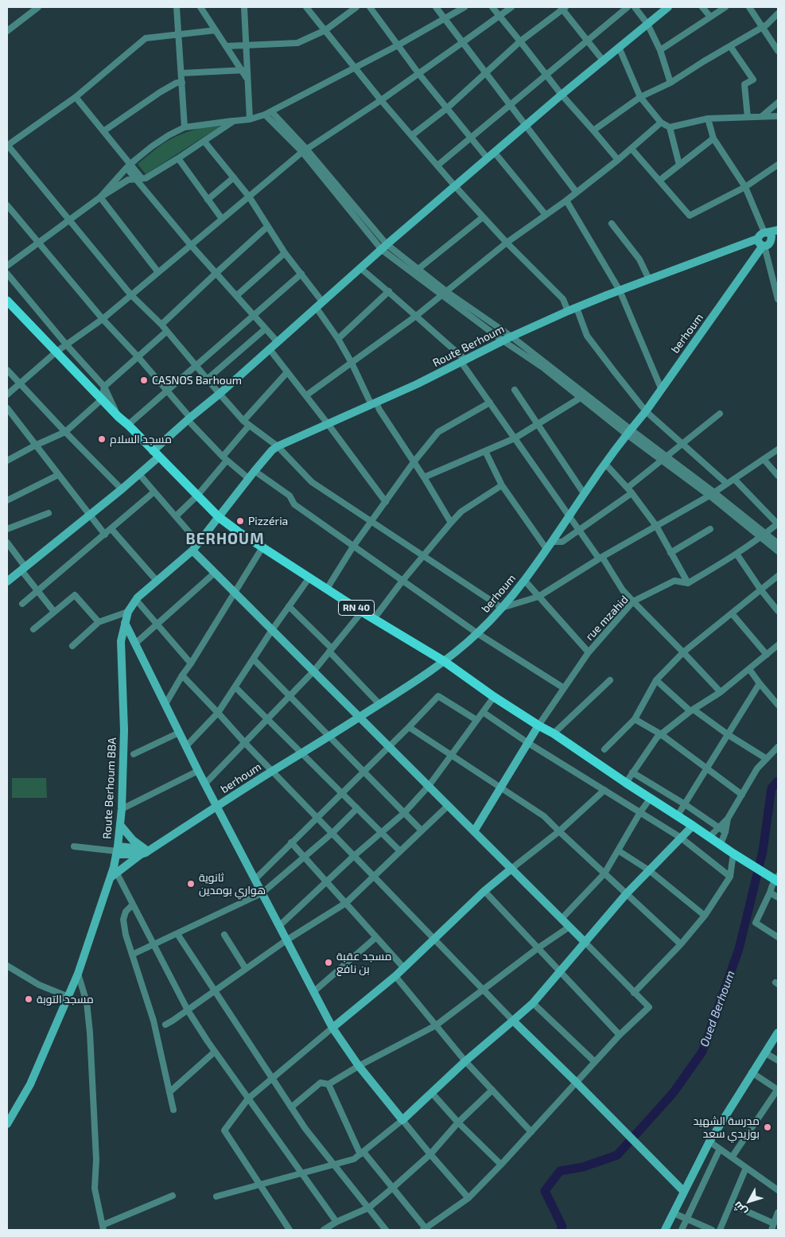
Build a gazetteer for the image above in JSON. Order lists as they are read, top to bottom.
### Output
{
  "streets": {
    "main road": ["RN 40"],
    "street": [
      "berhoum",
      "Route Berhoum",
      "rue mzahid",
      "Route Berhoum BBA"
    ]
  },
  "crossings": [
    ["berhoum", "Route Berhoum"],
    ["berhoum", "RN 40"],
    ["berhoum", "Route Berhoum BBA"],
    ["Route Berhoum", "RN 40"],
    ["Route Berhoum", "Route Berhoum BBA"],
    ["RN 40", "rue mzahid"],
    ["RN 40", "Route Berhoum BBA"]
  ],
  "districts": ["BERHOUM"],
  "water": ["Oued Berhoum"],
  "places": [
    "CASNOS Barhoum",
    "مسجد السلام",
    "Pizzéria",
    "ثانوية هواري بومدين",
    "مسجد عقبة بن نافع",
    "مسجد التوبة",
    "مدرسة الشهيد بوزيدي سعد"
  ],
  "north": "bottom left"
}
